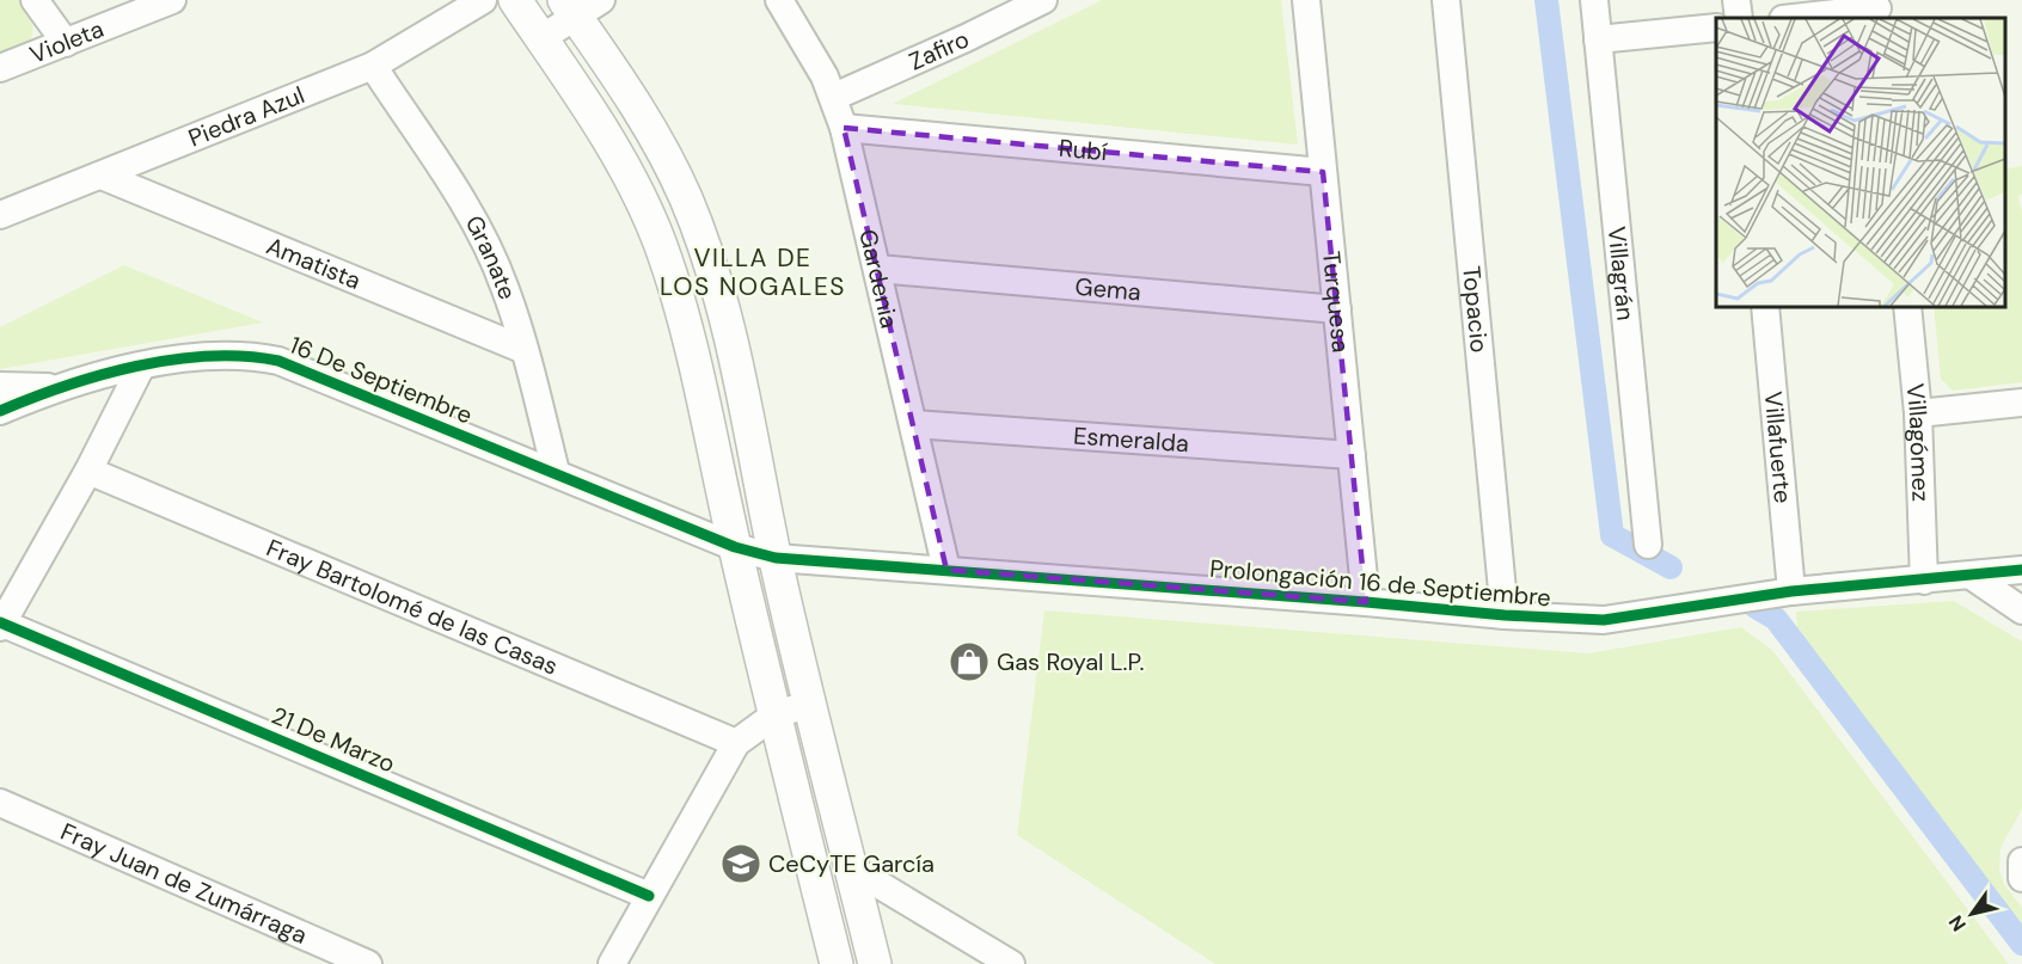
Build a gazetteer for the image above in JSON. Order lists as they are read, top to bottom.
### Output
{
  "streets": {
    "street": [
      "Violeta",
      "Zafiro",
      "Piedra Azul",
      "Rubí",
      "Granate",
      "Amatista",
      "Villagrán",
      "Gardenia",
      "Gema",
      "Turquesa",
      "Topacio",
      "16 De Septiembre",
      "Esmeralda",
      "Villagómez",
      "Villafuerte",
      "Prolongación 16 de Septiembre",
      "Fray Bartolomé de las Casas",
      "21 De Marzo",
      "Fray Juan de Zumárraga"
    ]
  },
  "crossings": [
    ["Zafiro", "Gardenia"],
    ["Piedra Azul", "Granate"],
    ["Piedra Azul", "Amatista"],
    ["Rubí", "Gardenia"],
    ["Rubí", "Turquesa"],
    ["Granate", "Amatista"],
    ["Granate", "16 De Septiembre"],
    ["Gardenia", "Gema"],
    ["Gardenia", "Esmeralda"],
    ["Gardenia", "Prolongación 16 de Septiembre"],
    ["Gema", "Turquesa"],
    ["Turquesa", "Esmeralda"],
    ["Turquesa", "Prolongación 16 de Septiembre"],
    ["Topacio", "Prolongación 16 de Septiembre"],
    ["16 De Septiembre", "Prolongación 16 de Septiembre"],
    ["Villagómez", "Prolongación 16 de Septiembre"],
    ["Villafuerte", "Prolongación 16 de Septiembre"]
  ],
  "districts": ["VILLA DE LOS NOGALES"],
  "places": {
    "shop": ["Gas Royal L.P."],
    "school or university": ["CeCyTE García"]
  },
  "north": "bottom left"
}
